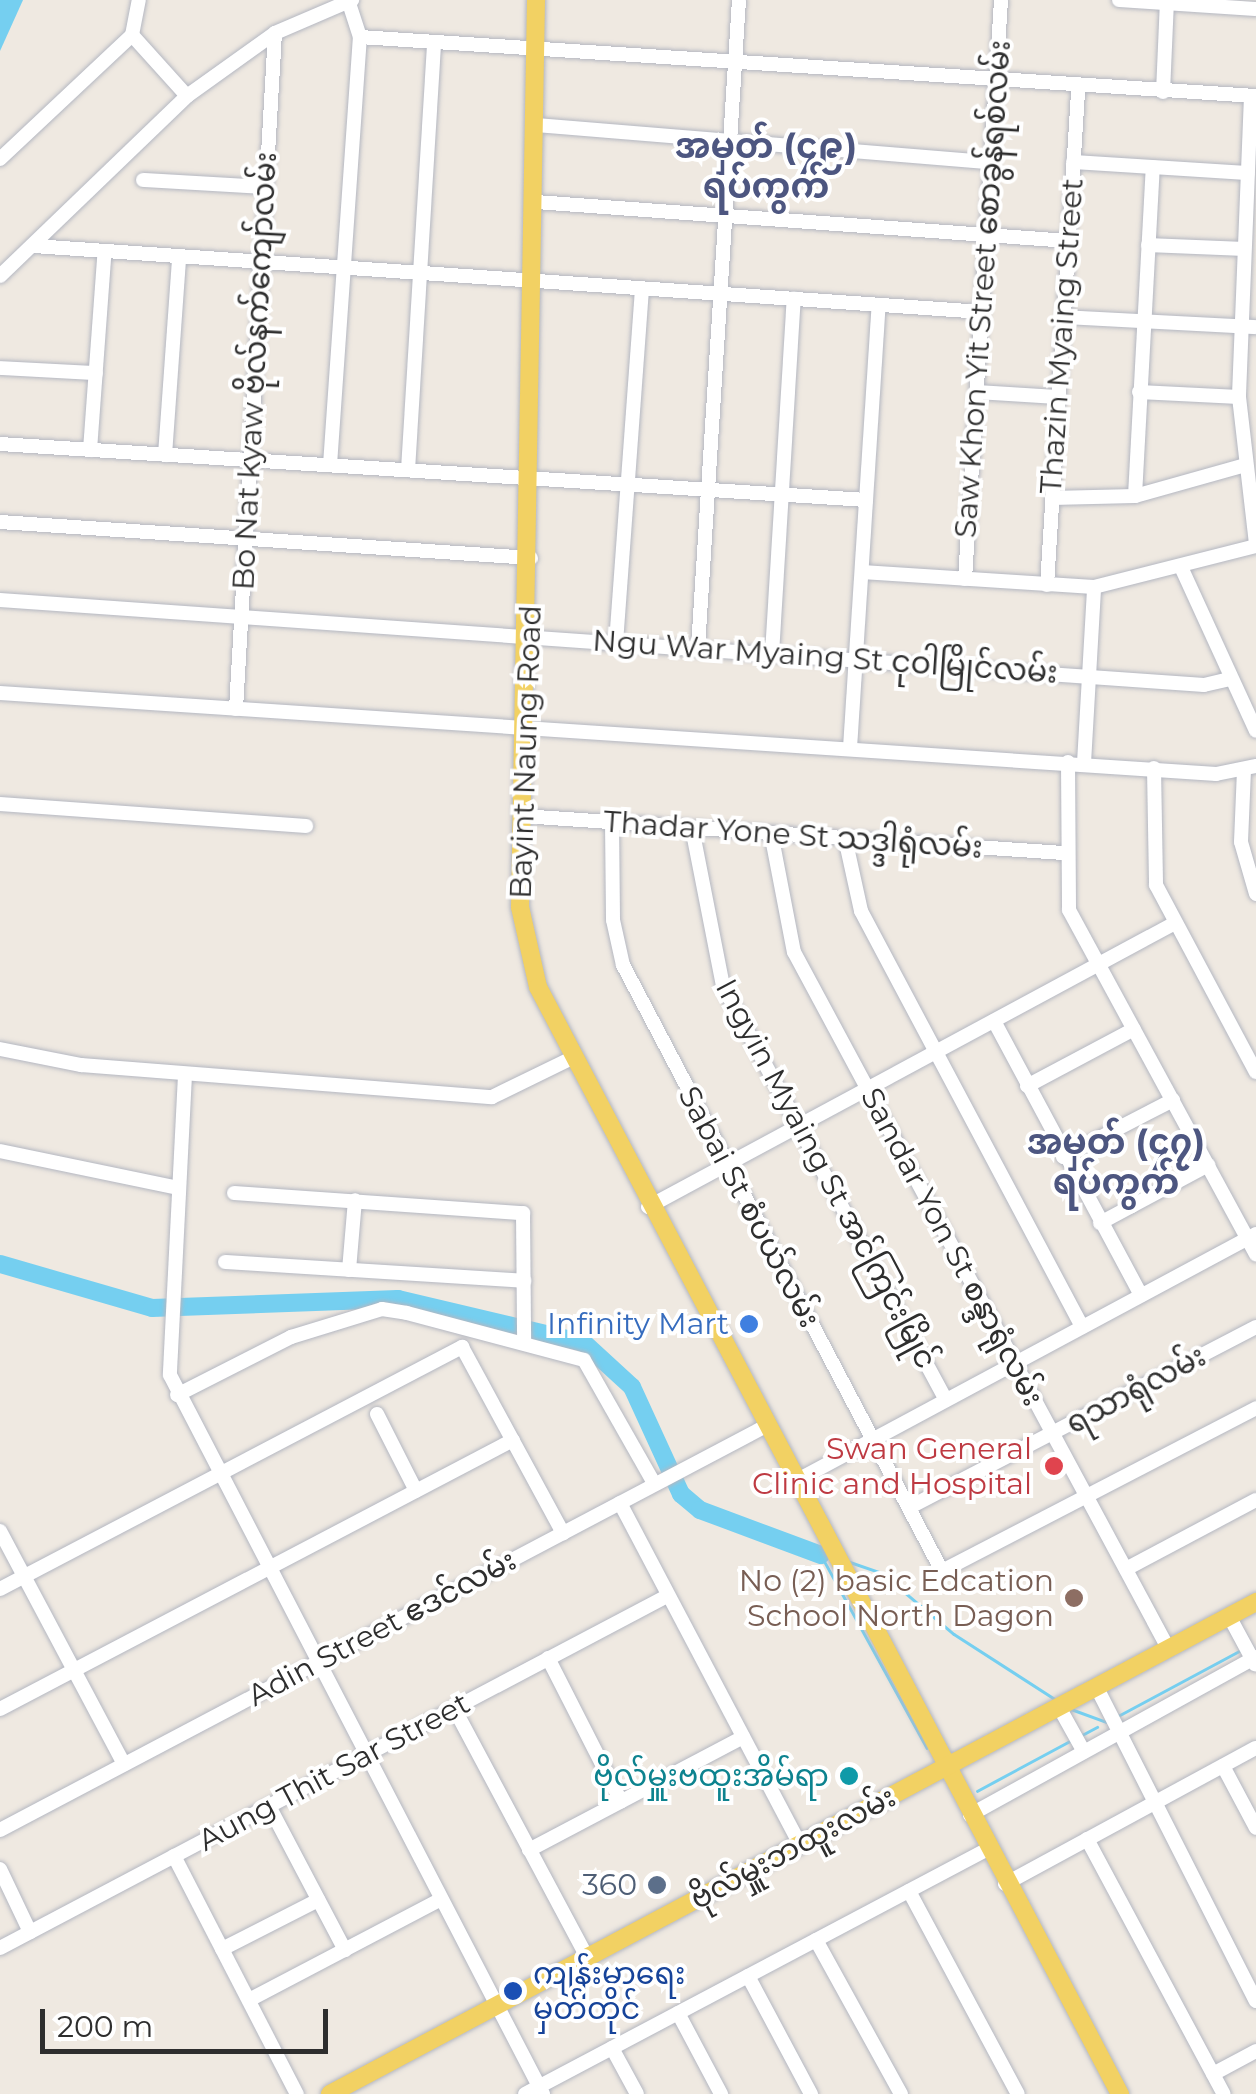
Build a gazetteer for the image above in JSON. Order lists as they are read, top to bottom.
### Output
{
  "streets": {
    "main road": ["Bayint Naung Road", "ဗိုလ်မှူးဘထူးလမ်း"],
    "street": [
      "Saw Khon Yit Street စောခွန်ရစ်လမ်း",
      "Thazin Myaing Street",
      "Bo Nat kyaw ဗိုလ်နက်ကျော်လမ်း",
      "Ngu War Myaing St ငုဝါမြိုင်လမ်း",
      "Thadar Yone St သဒ္ဒါရုံလမ်း",
      "Ingyin Myaing St အင်ကြင်းမြိုင်",
      "Sabai St စံပယ်လမ်း",
      "Sandar Yon St စန္ဒာရုံလမ်း",
      "ရသာရုံလမ်း",
      "Adin Street ဧဒင်လမ်း",
      "Aung Thit Sar Street"
    ]
  },
  "crossings": [
    ["Bo Nat kyaw ဗိုလ်နက်ကျော်လမ်း", "Ngu War Myaing St ငုဝါမြိုင်လမ်း"],
    ["Ngu War Myaing St ငုဝါမြိုင်လမ်း", "Bayint Naung Road"],
    ["Bayint Naung Road", "Thadar Yone St သဒ္ဒါရုံလမ်း"],
    ["Bayint Naung Road", "Adin Street ဧဒင်လမ်း"],
    ["Bayint Naung Road", "ဗိုလ်မှူးဘထူးလမ်း"],
    ["Thadar Yone St သဒ္ဒါရုံလမ်း", "Ingyin Myaing St အင်ကြင်းမြိုင်"],
    ["Thadar Yone St သဒ္ဒါရုံလမ်း", "Sabai St စံပယ်လမ်း"],
    ["Thadar Yone St သဒ္ဒါရုံလမ်း", "Sandar Yon St စန္ဒာရုံလမ်း"],
    ["Sabai St စံပယ်လမ်း", "Sandar Yon St စန္ဒာရုံလမ်း"],
    ["Sabai St စံပယ်လမ်း", "ရသာရုံလမ်း"],
    ["Sandar Yon St စန္ဒာရုံလမ်း", "ရသာရုံလမ်း"],
    ["Sandar Yon St စန္ဒာရုံလမ်း", "ဗိုလ်မှူးဘထူးလမ်း"]
  ],
  "districts": ["အမှတ် (၄၉) ရပ်ကွက်", "အမှတ် (၄၇) ရပ်ကွက်"],
  "places": [
    "Infinity Mart",
    "Swan General Clinic and Hospital",
    "No (2) basic Edcation School North Dagon",
    "ဗိုလ်မှူးဗထူးအိမ်ရာ",
    "360",
    "ကျန်းမာရေး မှတ်တိုင်"
  ],
  "scale_bar": "200 m"
}
